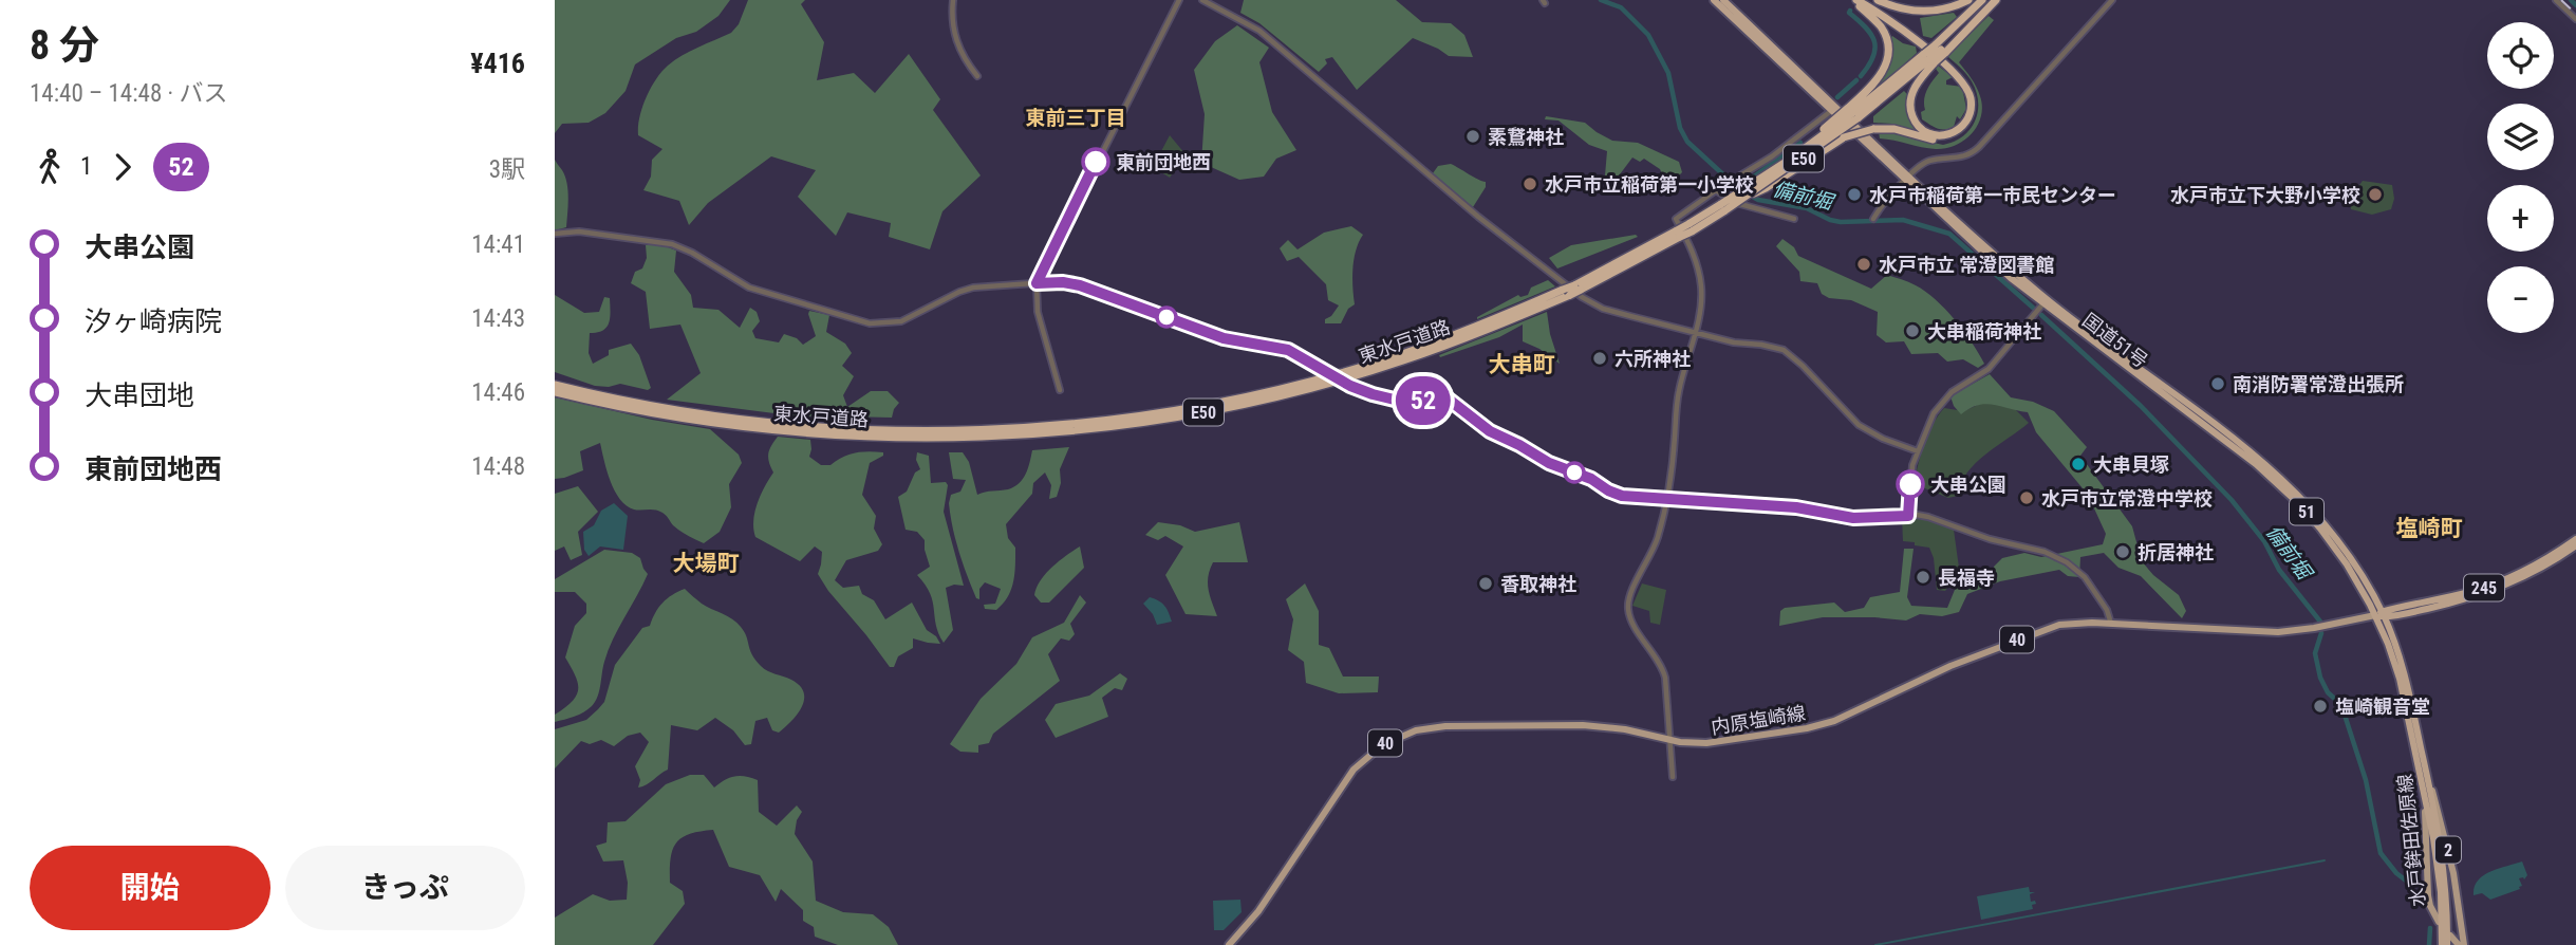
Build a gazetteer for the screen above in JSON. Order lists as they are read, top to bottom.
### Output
{
  "streets": {
    "highway": [
      "E50",
      "国道51号",
      "東水戸道路",
      "51",
      "245"
    ],
    "main road": [
      "40",
      "内原塩崎線",
      "水戸鉾田佐原線",
      "2"
    ]
  },
  "crossings": [
    ["国道51号", "51"],
    ["国道51号", "245"],
    ["国道51号", "内原塩崎線"],
    ["国道51号", "水戸鉾田佐原線"],
    ["51", "水戸鉾田佐原線"],
    ["245", "内原塩崎線"]
  ],
  "districts": [
    "東前三丁目",
    "大串町",
    "塩崎町",
    "大場町"
  ],
  "water": ["備前堀"],
  "places": [
    "素鵞神社",
    "東前団地西",
    "水戸市立稲荷第一小学校",
    "水戸市稲荷第一市民センター",
    "水戸市立下大野小学校",
    "水戸市立 常澄図書館",
    "大串稲荷神社",
    "六所神社",
    "南消防署常澄出張所",
    "大串貝塚",
    "大串公園",
    "水戸市立常澄中学校",
    "折居神社",
    "長福寺",
    "香取神社",
    "塩崎観音堂"
  ],
  "lines": ["bus line 52"],
  "page": {
    "heading": ["8 分", "14:40 – 14:48 · バス", "¥416"],
    "on_map": "52",
    "map_buttons": ["+", "−"],
    "legs": ["1", "52", "3駅"],
    "list": [
      {
        "name": "大串公園",
        "value": "14:41"
      },
      {
        "name": "汐ヶ崎病院",
        "value": "14:43"
      },
      {
        "name": "大串団地",
        "value": "14:46"
      },
      {
        "name": "東前団地西",
        "value": "14:48"
      }
    ],
    "buttons": ["開始", "きっぷ"]
  }
}
